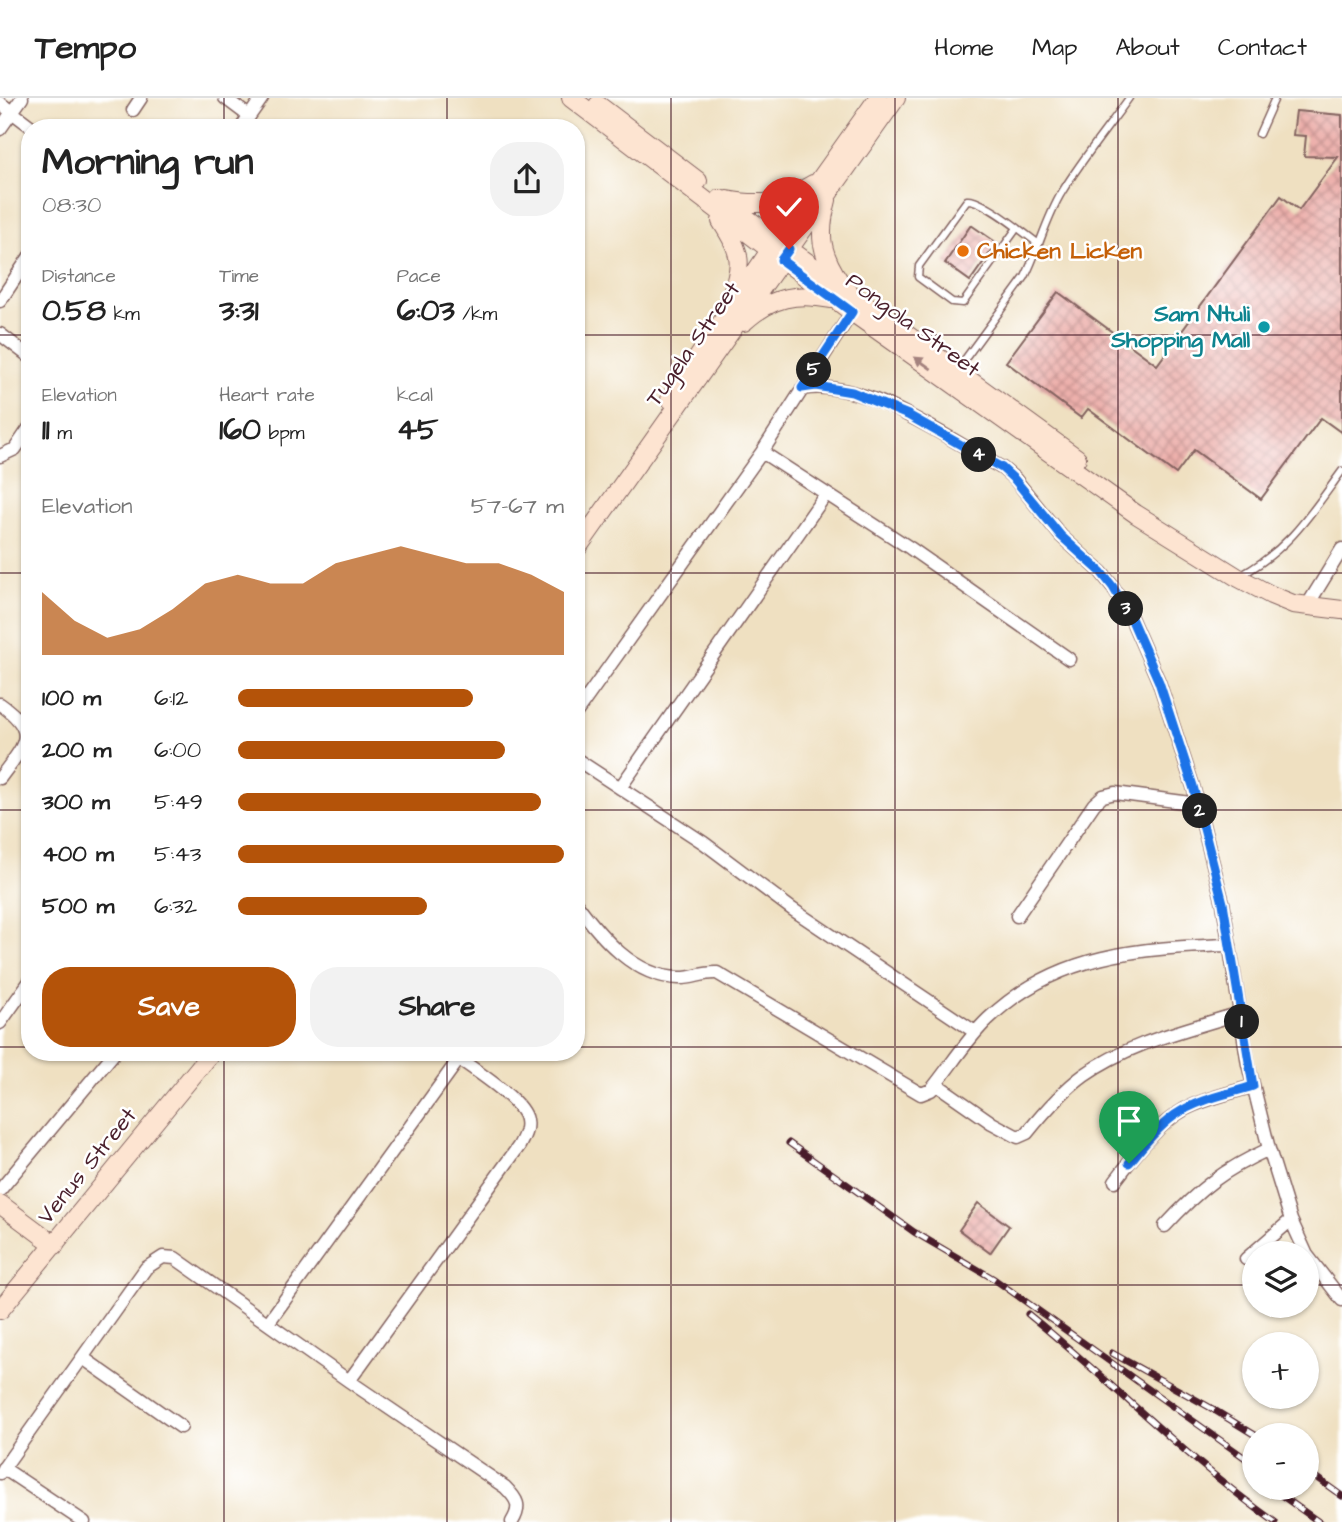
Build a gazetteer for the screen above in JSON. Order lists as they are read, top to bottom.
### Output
{
  "streets": {
    "street": ["Pongola Street", "Tugela Street", "Venus Street"]
  },
  "crossings": [
    ["Pongola Street", "Tugela Street"]
  ],
  "places": ["Chicken Licken", "Sam Ntuli Shopping Mall"],
  "page": {
    "header": "Tempo",
    "nav": [
      "Home",
      "Map",
      "About",
      "Contact"
    ],
    "heading": ["Morning run", "08:30"],
    "stats": [
      ["Distance", "0.58 km"],
      ["Time", "3:31"],
      ["Pace", "6:03 /km"],
      ["Elevation", "11 m"],
      ["Heart rate", "160 bpm"],
      ["kcal", "45"]
    ],
    "pins": [
      "5",
      "4",
      "3",
      "2",
      "1"
    ],
    "chart": ["Elevation", "57–67 m"],
    "list": [
      {
        "name": "100 m",
        "note": "6:12"
      },
      {
        "name": "200 m",
        "note": "6:00"
      },
      {
        "name": "300 m",
        "note": "5:49"
      },
      {
        "name": "400 m",
        "note": "5:43"
      },
      {
        "name": "500 m",
        "note": "6:32"
      }
    ],
    "buttons": ["Save", "Share"],
    "map_buttons": ["+", "−"]
  }
}
